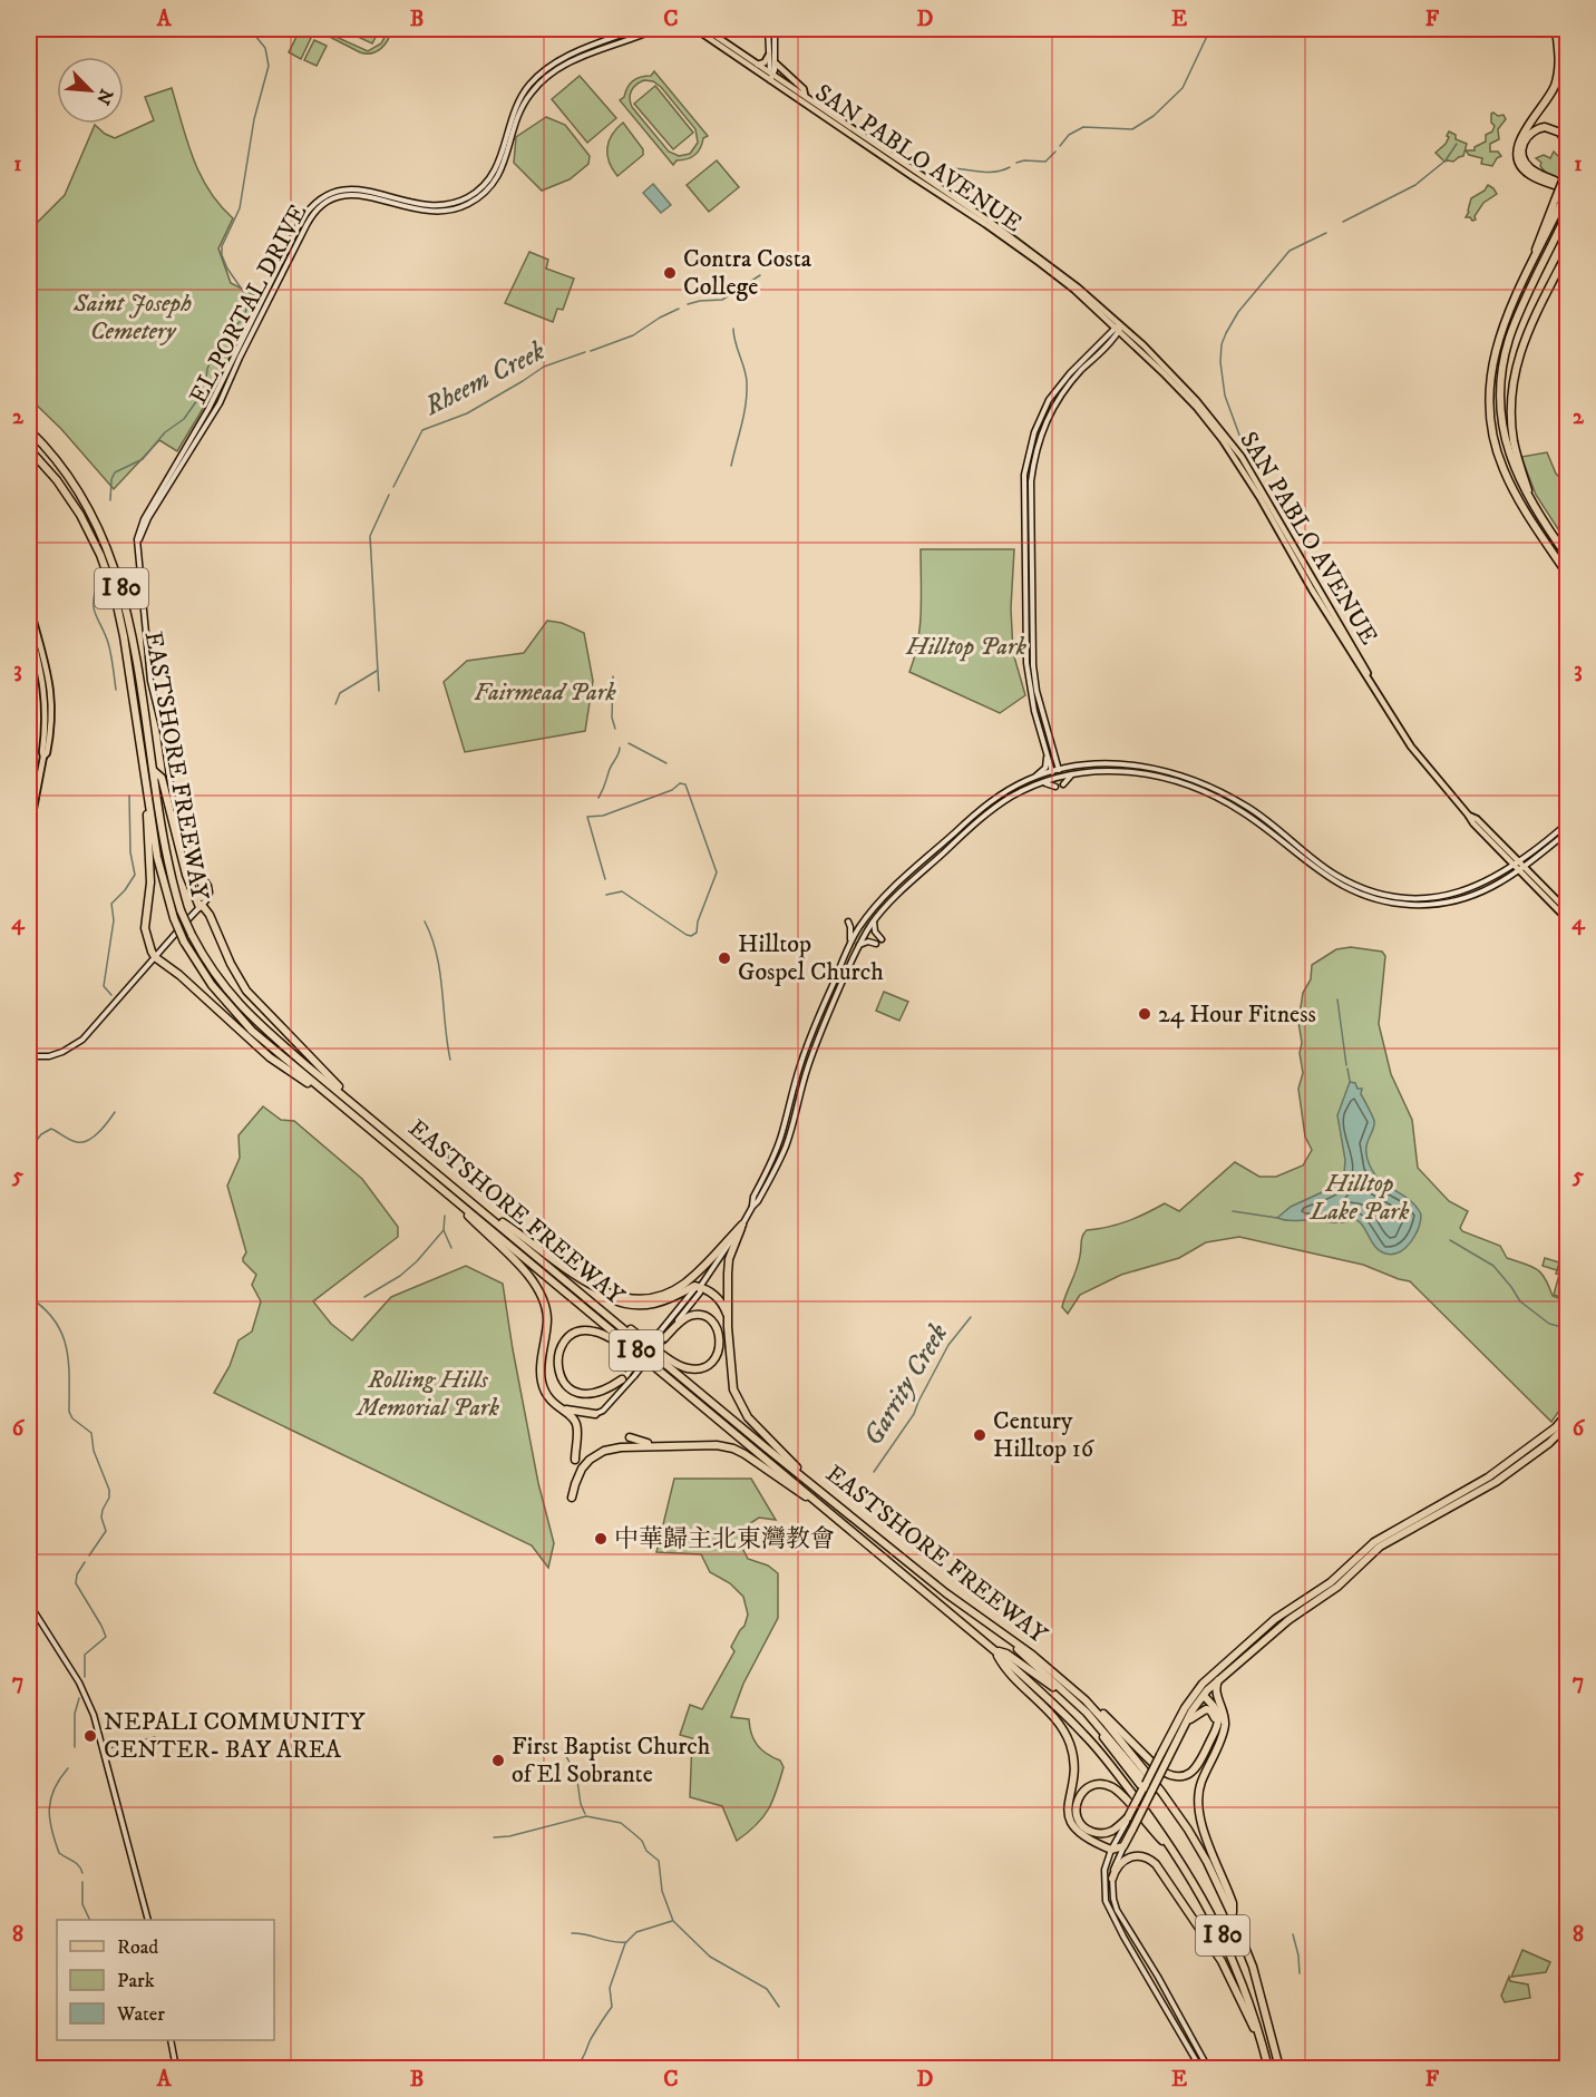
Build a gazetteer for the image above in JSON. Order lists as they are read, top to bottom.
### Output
{
  "streets": {
    "highway": ["I 80", "EASTSHORE FREEWAY"],
    "main road": ["SAN PABLO AVENUE", "EL PORTAL DRIVE"]
  },
  "water": ["Rheem Creek", "Garrity Creek"],
  "parks": [
    "Saint Joseph Cemetery",
    "Hilltop Park",
    "Fairmead Park",
    "Hilltop Lake Park",
    "Rolling Hills Memorial Park"
  ],
  "places": [
    "Contra Costa College",
    "Hilltop Gospel Church",
    "24 Hour Fitness",
    "Century Hilltop 16",
    "中華歸主北東灣教會",
    "NEPALI COMMUNITY CENTER- BAY AREA",
    "First Baptist Church of El Sobrante"
  ],
  "legend": ["Road", "Park", "Water"],
  "north": "bottom right",
  "grid": {
    "columns": [
      "A",
      "B",
      "C",
      "D",
      "E",
      "F"
    ],
    "rows": [
      "1",
      "2",
      "3",
      "4",
      "5",
      "6",
      "7",
      "8"
    ]
  }
}
